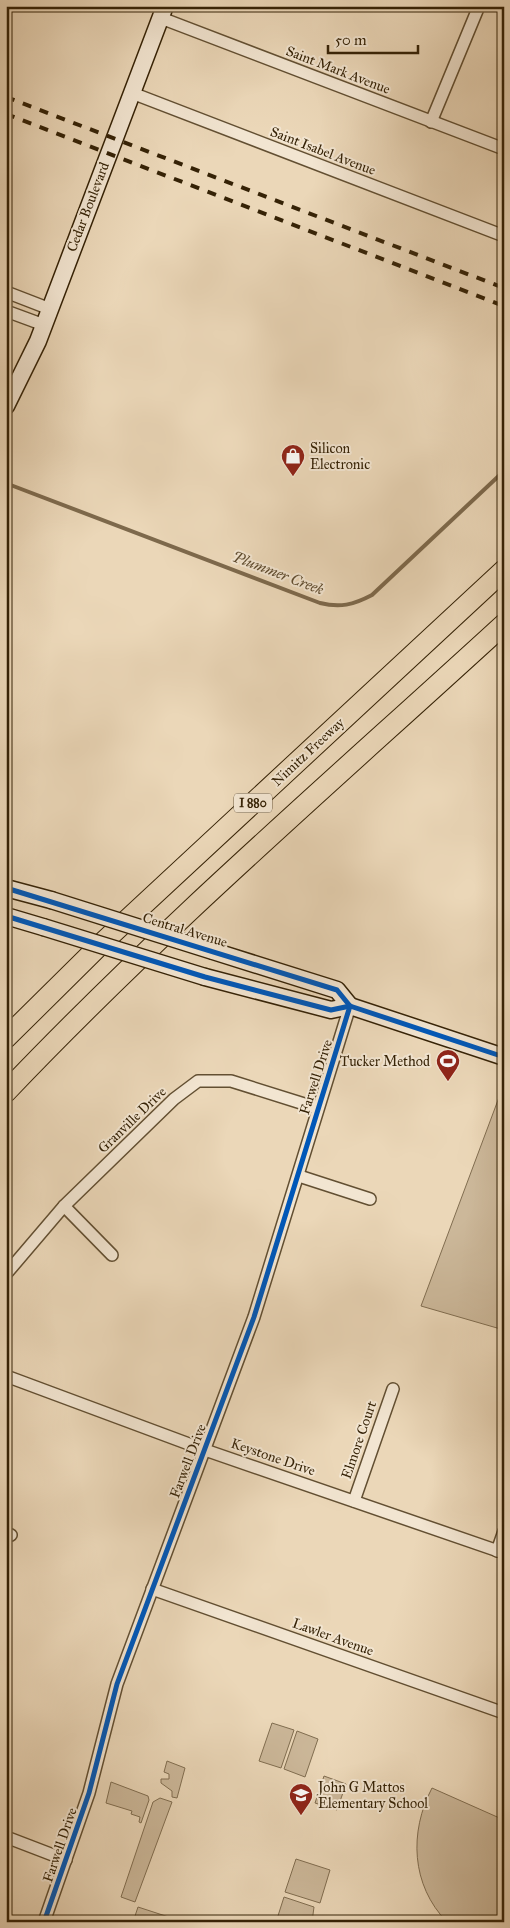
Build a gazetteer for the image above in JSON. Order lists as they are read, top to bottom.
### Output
{
  "streets": {
    "highway": ["Nimitz Freeway", "I 880"],
    "main road": ["Cedar Boulevard", "Central Avenue"],
    "street": [
      "Saint Mark Avenue",
      "Saint Isabel Avenue",
      "Farwell Drive",
      "Granville Drive",
      "Elmore Court",
      "Keystone Drive",
      "Lawler Avenue"
    ]
  },
  "crossings": [
    ["Saint Mark Avenue", "Cedar Boulevard"],
    ["Saint Isabel Avenue", "Cedar Boulevard"],
    ["Central Avenue", "Farwell Drive"],
    ["Farwell Drive", "Granville Drive"],
    ["Farwell Drive", "Keystone Drive"],
    ["Farwell Drive", "Lawler Avenue"],
    ["Elmore Court", "Keystone Drive"]
  ],
  "water": ["Plummer Creek"],
  "places": {
    "shop": ["Silicon Electronic"],
    "sports": ["Tucker Method"],
    "school or university": ["John G Mattos Elementary School"]
  },
  "scale_bar": "50 m"
}
